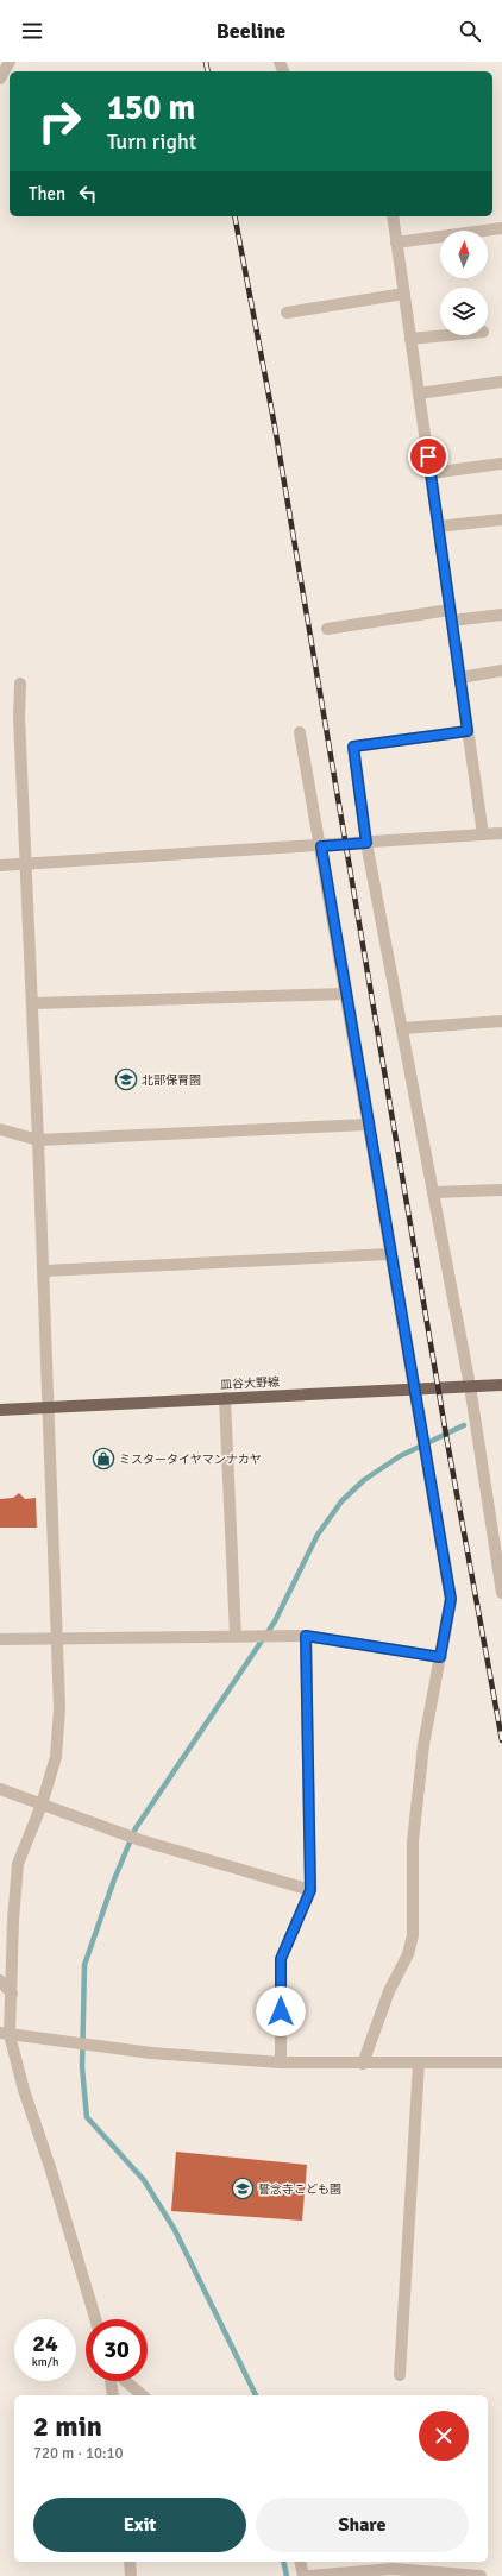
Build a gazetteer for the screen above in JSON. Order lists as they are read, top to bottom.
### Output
{
  "streets": {
    "main road": ["皿谷大野線"]
  },
  "places": {
    "school or university": ["北部保育園", "誓念寺こども園"],
    "shop": ["ミスタータイヤマンナカヤ"]
  },
  "north": "top",
  "page": {
    "header": "Beeline",
    "turn": ["150 m", "Turn right"],
    "then": "Then",
    "speed": "24 km/h",
    "limit": "30",
    "heading": ["2 min", "720 m · 10:10"],
    "buttons": ["Exit", "Share"]
  }
}
